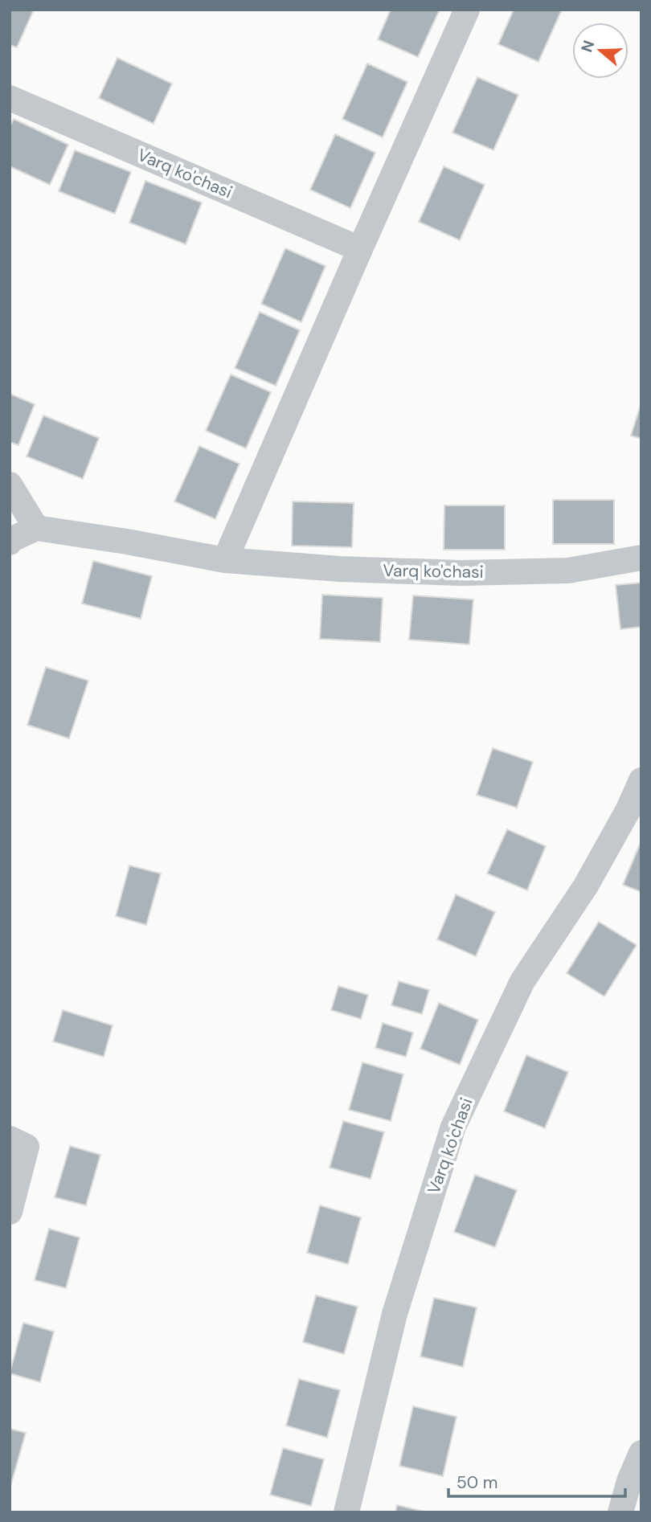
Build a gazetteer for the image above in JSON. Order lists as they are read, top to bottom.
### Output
{
  "streets": {
    "street": ["Varq ko'chasi"]
  },
  "scale_bar": "50 m",
  "north": "left"
}
